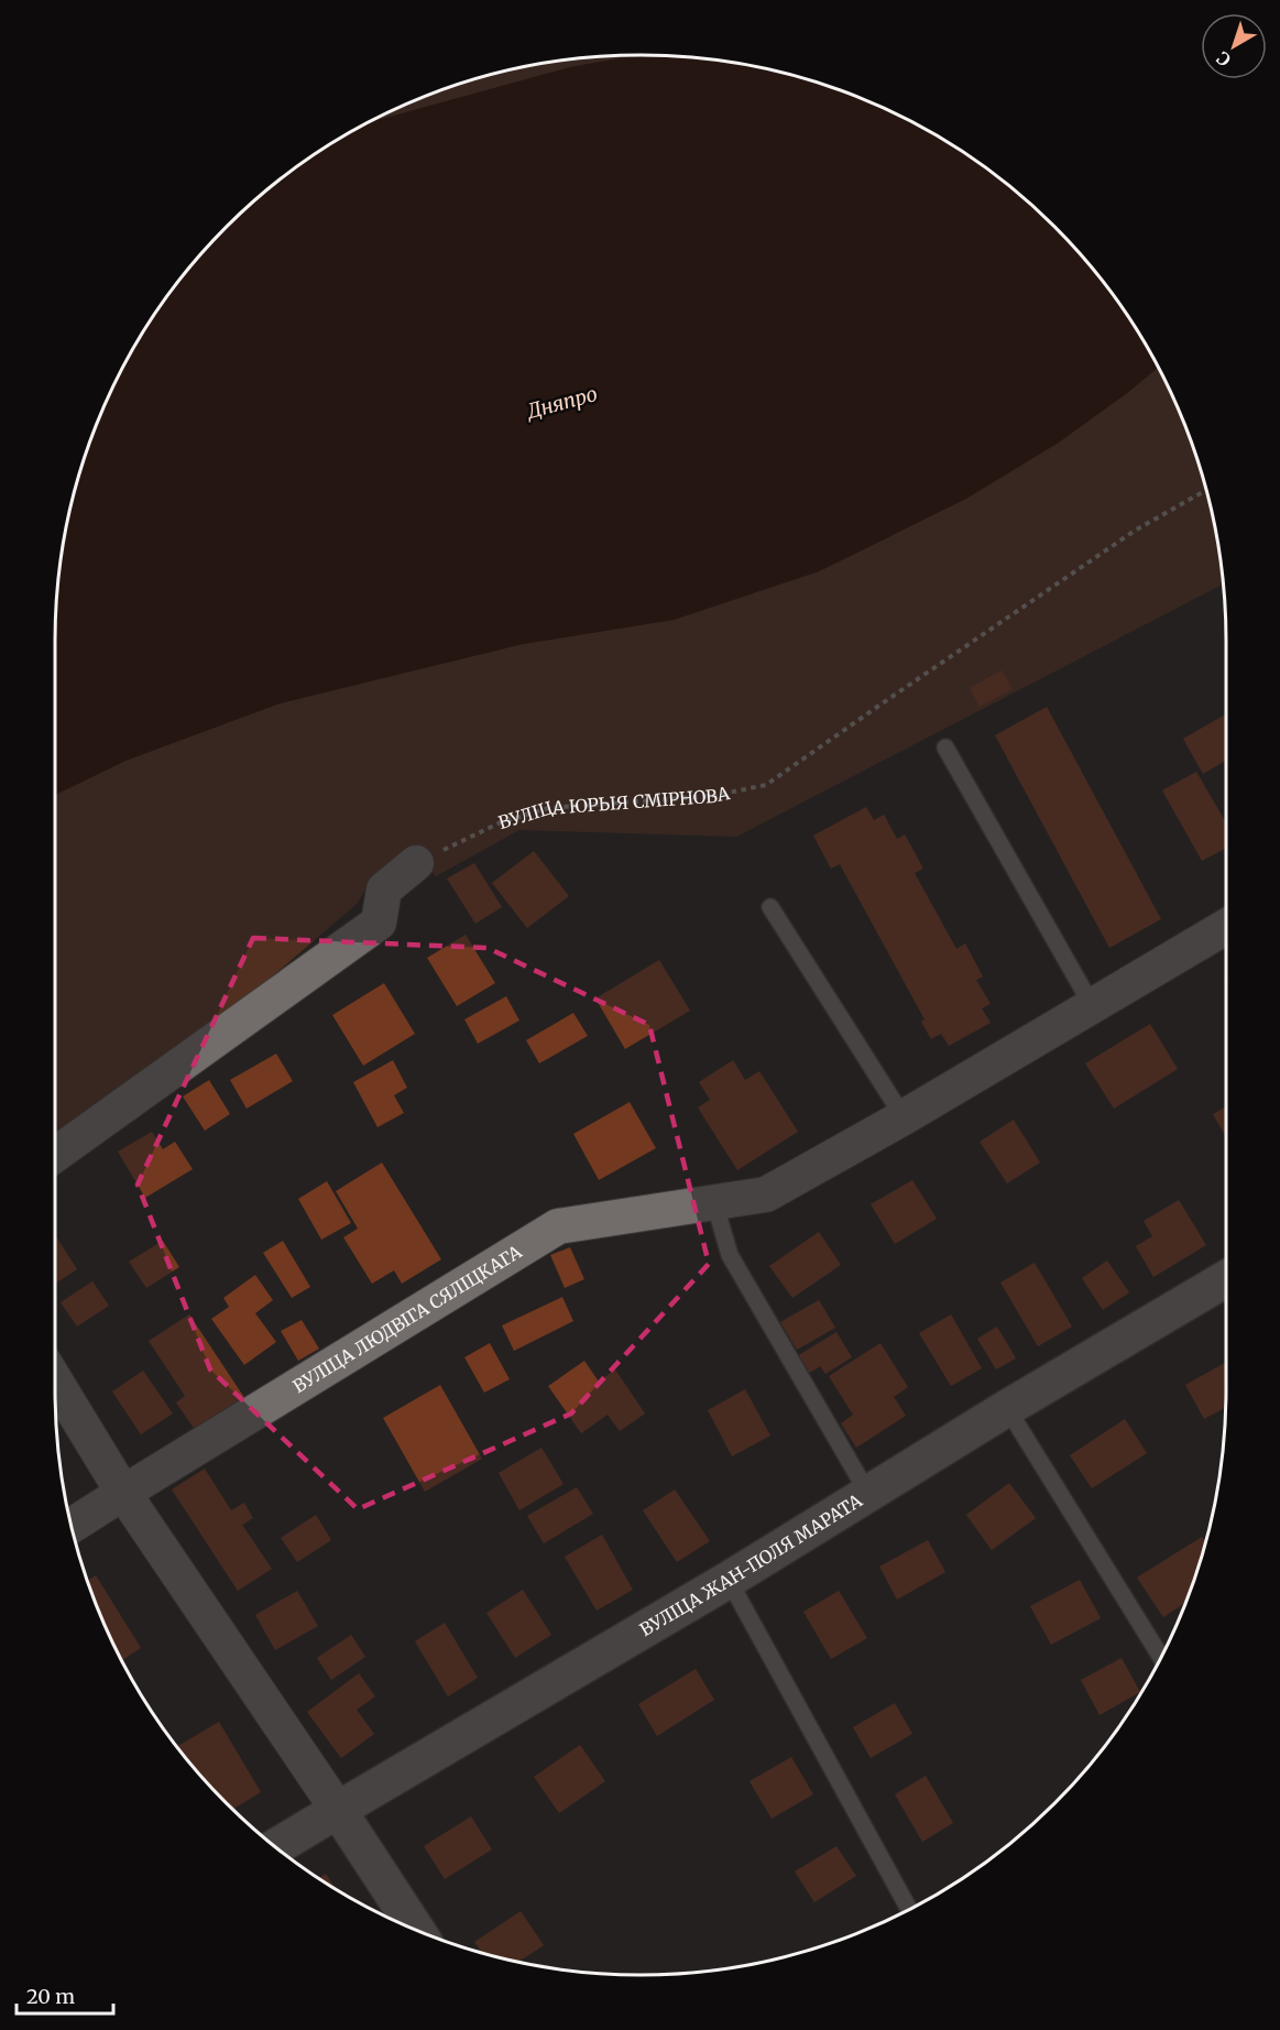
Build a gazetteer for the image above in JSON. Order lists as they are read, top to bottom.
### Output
{
  "streets": {
    "street": ["ВУЛІЦА ЛЮДВІГА СЯЛІЦКАГА", "ВУЛІЦА ЖАН-ПОЛЯ МАРАТА"],
    "path": ["ВУЛІЦА ЮРЫЯ СМІРНОВА"]
  },
  "water": ["Дняпро"],
  "scale_bar": "20 m",
  "north": "bottom left"
}
